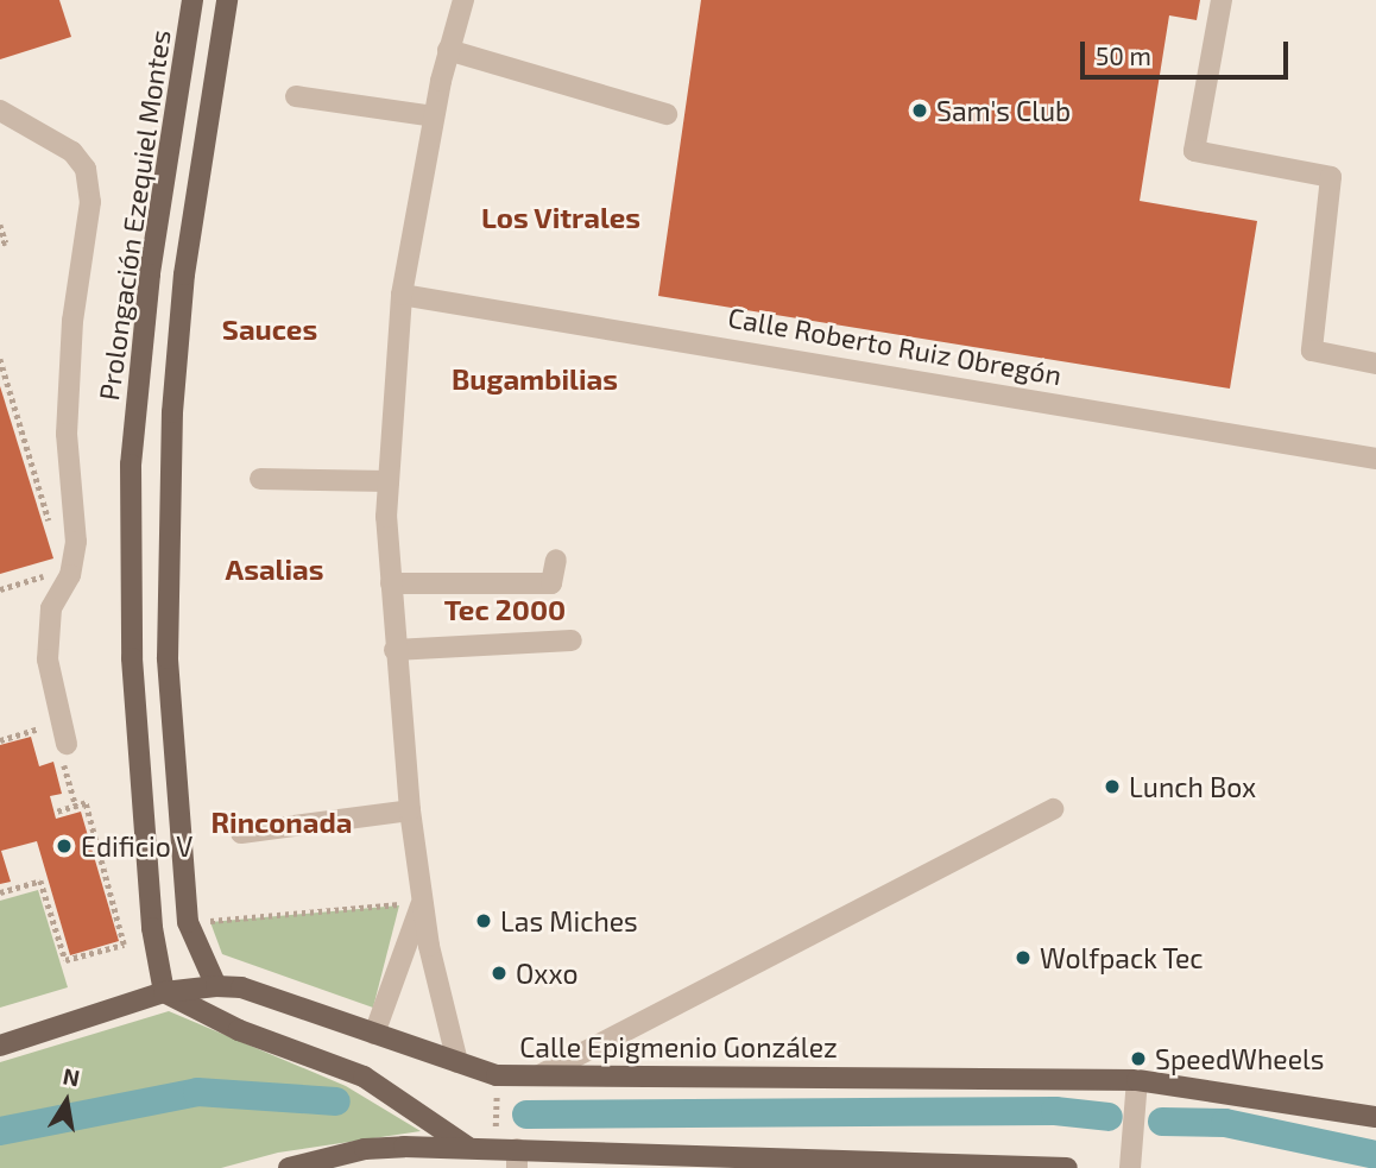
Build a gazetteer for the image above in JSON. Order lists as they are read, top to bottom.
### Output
{
  "streets": {
    "main road": ["Prolongación Ezequiel Montes", "Calle Epigmenio González"],
    "street": ["Calle Roberto Ruiz Obregón"]
  },
  "crossings": [
    ["Prolongación Ezequiel Montes", "Calle Epigmenio González"]
  ],
  "districts": [
    "Los Vitrales",
    "Sauces",
    "Bugambilias",
    "Asalias",
    "Tec 2000",
    "Rinconada"
  ],
  "places": [
    "Sam's Club",
    "Lunch Box",
    "Edificio V",
    "Las Miches",
    "Wolfpack Tec",
    "Oxxo",
    "SpeedWheels"
  ],
  "scale_bar": "50 m",
  "north": "top"
}
